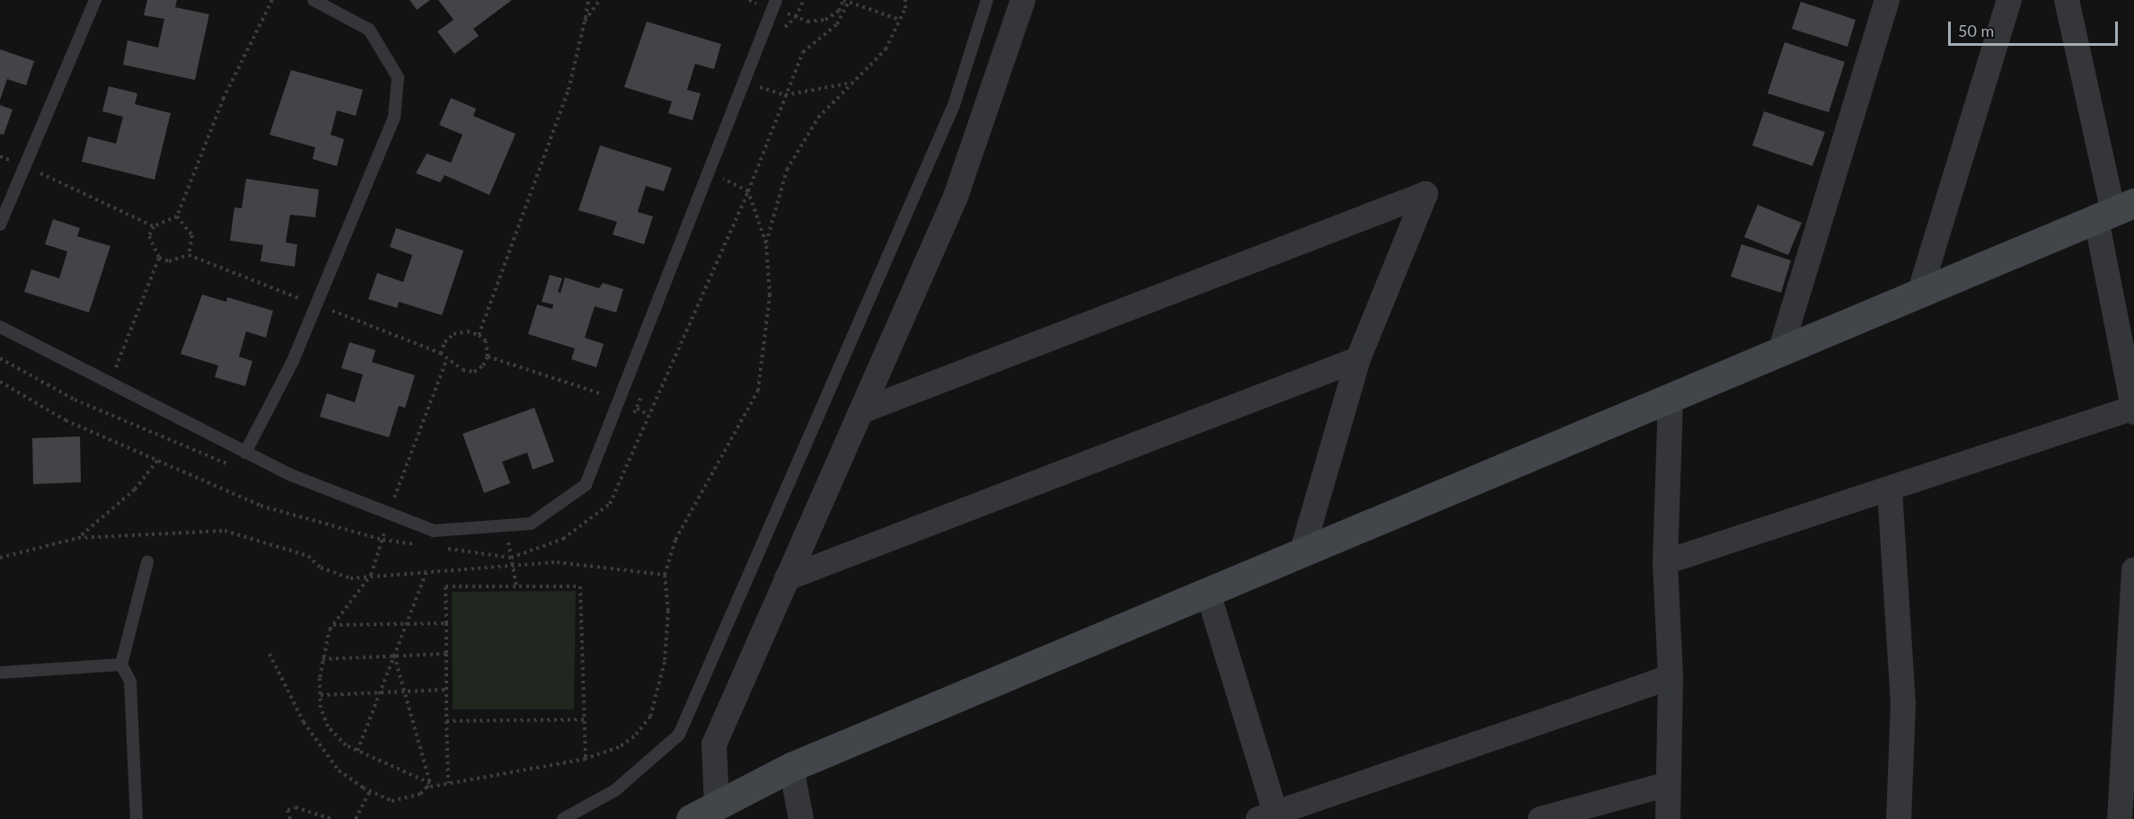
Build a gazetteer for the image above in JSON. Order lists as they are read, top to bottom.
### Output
{
  "scale_bar": "50 m"
}
